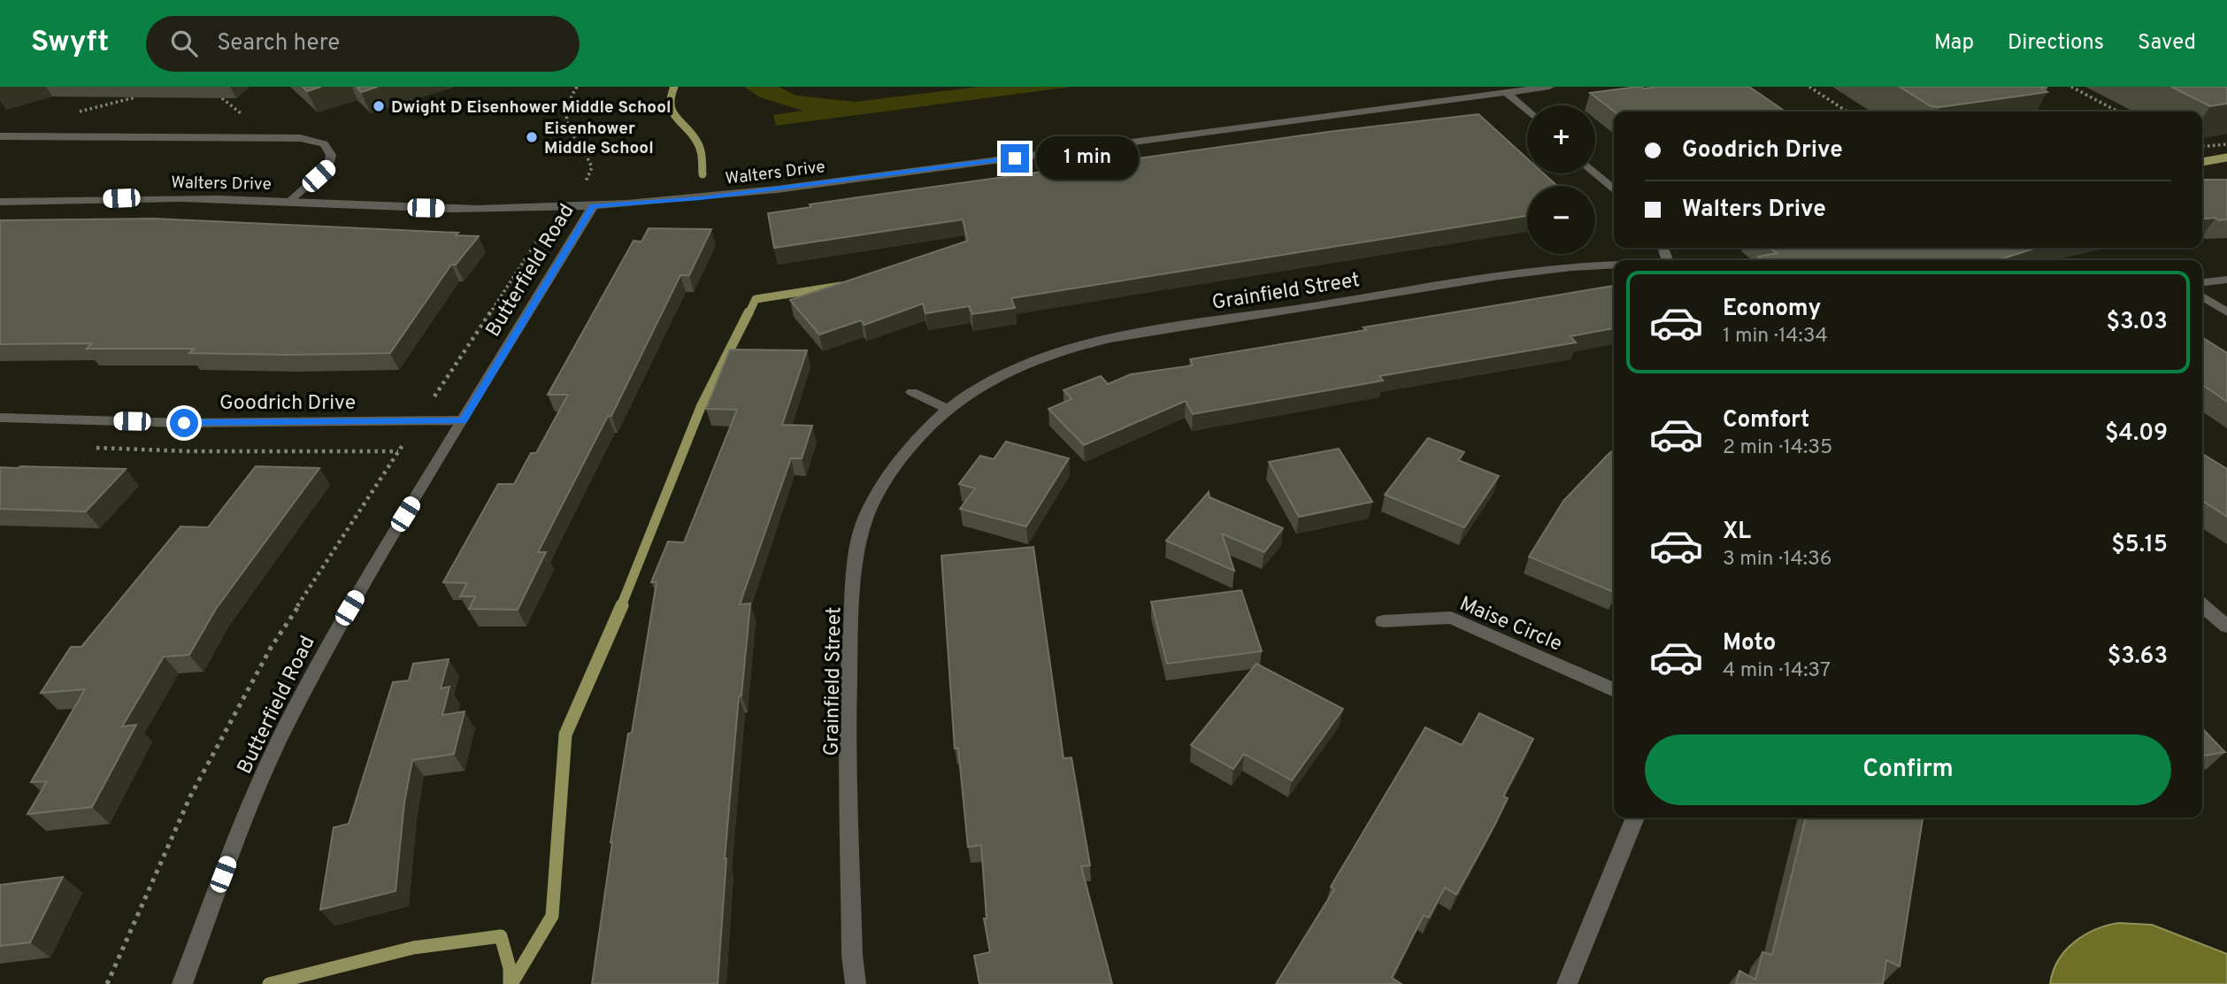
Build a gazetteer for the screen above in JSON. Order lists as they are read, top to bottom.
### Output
{
  "streets": {
    "street": [
      "Walters Drive",
      "Butterfield Road",
      "Grainfield Street",
      "Goodrich Drive",
      "Maise Circle"
    ]
  },
  "crossings": [
    ["Walters Drive", "Butterfield Road"],
    ["Butterfield Road", "Goodrich Drive"]
  ],
  "places": ["Dwight D Eisenhower Middle School", "Eisenhower Middle School"],
  "page": {
    "header": "Swyft",
    "search": "Search here",
    "nav": ["Map", "Directions", "Saved"],
    "map_buttons": ["+", "−"],
    "banner": ["Goodrich Drive", "Walters Drive"],
    "bubble": "1 min",
    "list": [
      {
        "name": "Economy",
        "note": "1 min · 14:34",
        "value": "$3.03"
      },
      {
        "name": "Comfort",
        "note": "2 min · 14:35",
        "value": "$4.09"
      },
      {
        "name": "XL",
        "note": "3 min · 14:36",
        "value": "$5.15"
      },
      {
        "name": "Moto",
        "note": "4 min · 14:37",
        "value": "$3.63"
      }
    ],
    "buttons": "Confirm"
  }
}
